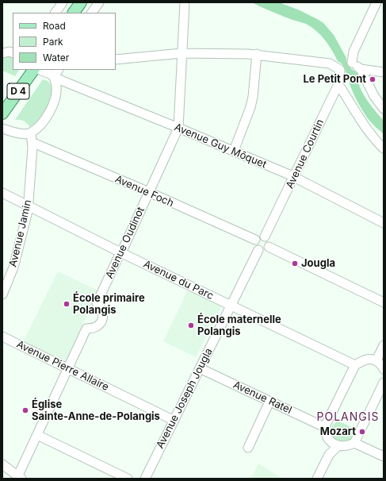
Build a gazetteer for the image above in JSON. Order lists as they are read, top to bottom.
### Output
{
  "streets": {
    "main road": ["D 4"],
    "street": [
      "Avenue Guy Môquet",
      "Avenue Courtin",
      "Avenue Foch",
      "Avenue Jamin",
      "Avenue Oudinot",
      "Avenue du Parc",
      "Avenue Pierre Allaire",
      "Avenue Ratel",
      "Avenue Joseph Jougla"
    ]
  },
  "crossings": [
    ["Avenue Guy Môquet", "Avenue Courtin"],
    ["Avenue Guy Môquet", "Avenue Oudinot"],
    ["Avenue Courtin", "Avenue Foch"],
    ["Avenue Courtin", "Avenue Joseph Jougla"],
    ["Avenue Foch", "Avenue Jamin"],
    ["Avenue Foch", "Avenue Oudinot"],
    ["Avenue Foch", "Avenue Joseph Jougla"],
    ["Avenue Jamin", "Avenue du Parc"],
    ["Avenue Oudinot", "Avenue du Parc"],
    ["Avenue Oudinot", "Avenue Pierre Allaire"],
    ["Avenue du Parc", "Avenue Joseph Jougla"],
    ["Avenue Pierre Allaire", "Avenue Joseph Jougla"],
    ["Avenue Ratel", "Avenue Joseph Jougla"]
  ],
  "districts": ["POLANGIS"],
  "places": [
    "Le Petit Pont",
    "Jougla",
    "École primaire Polangis",
    "École maternelle Polangis",
    "Église Sainte-Anne-de-Polangis",
    "Mozart"
  ],
  "legend": ["Road", "Park", "Water"]
}
